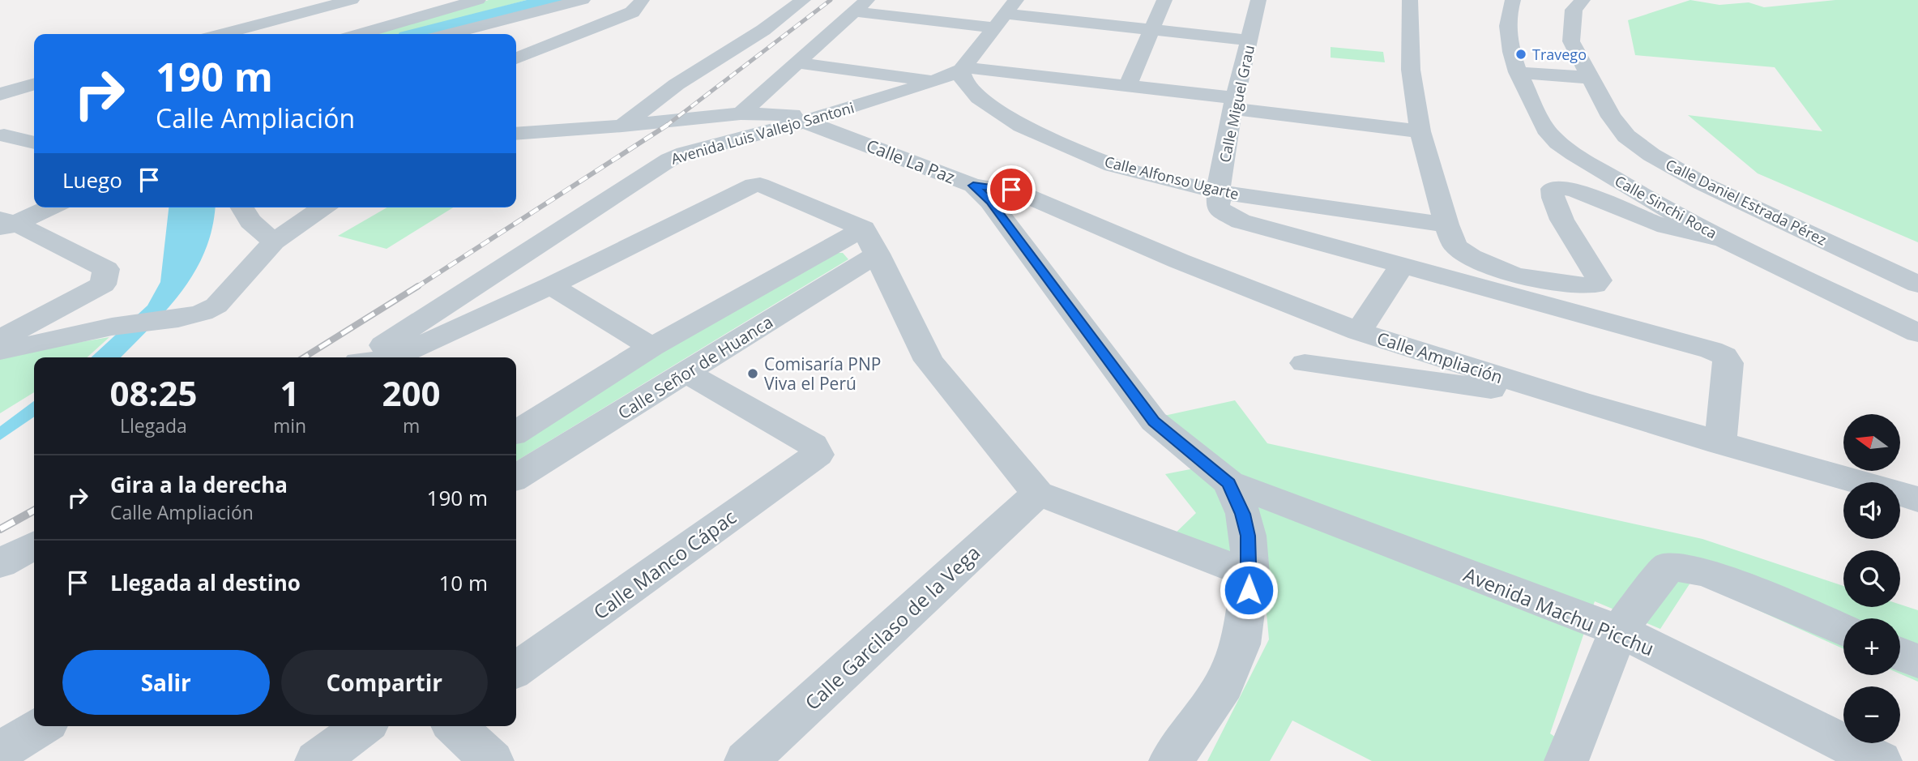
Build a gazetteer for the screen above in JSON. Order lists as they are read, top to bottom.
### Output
{
  "streets": {
    "street": [
      "Calle Miguel Grau",
      "Avenida Luis Vallejo Santoni",
      "Calle La Paz",
      "Calle Alfonso Ugarte",
      "Calle Daniel Estrada Pérez",
      "Calle Sinchi Roca",
      "Calle Ampliación",
      "Calle Señor de Huanca",
      "Calle Manco Cápac",
      "Avenida Machu Picchu",
      "Calle Garcilaso de la Vega"
    ]
  },
  "crossings": [
    ["Calle Miguel Grau", "Calle Alfonso Ugarte"],
    ["Avenida Luis Vallejo Santoni", "Calle La Paz"],
    ["Avenida Luis Vallejo Santoni", "Calle Alfonso Ugarte"],
    ["Calle La Paz", "Calle Ampliación"],
    ["Calle La Paz", "Avenida Machu Picchu"],
    ["Calle Señor de Huanca", "Calle Manco Cápac"]
  ],
  "places": ["Travego", "Comisaría PNP Viva el Perú"],
  "north": "left",
  "page": {
    "turn": ["190 m", "Calle Ampliación"],
    "then": "Luego",
    "eta": [
      "08:25",
      "Llegada",
      "1",
      "min",
      "200",
      "m"
    ],
    "map_buttons": ["+", "−"],
    "list": [
      {
        "name": "Gira a la derecha",
        "note": "Calle Ampliación",
        "value": "190 m"
      },
      {
        "name": "Llegada al destino",
        "value": "10 m"
      }
    ],
    "buttons": ["Salir", "Compartir"]
  }
}
